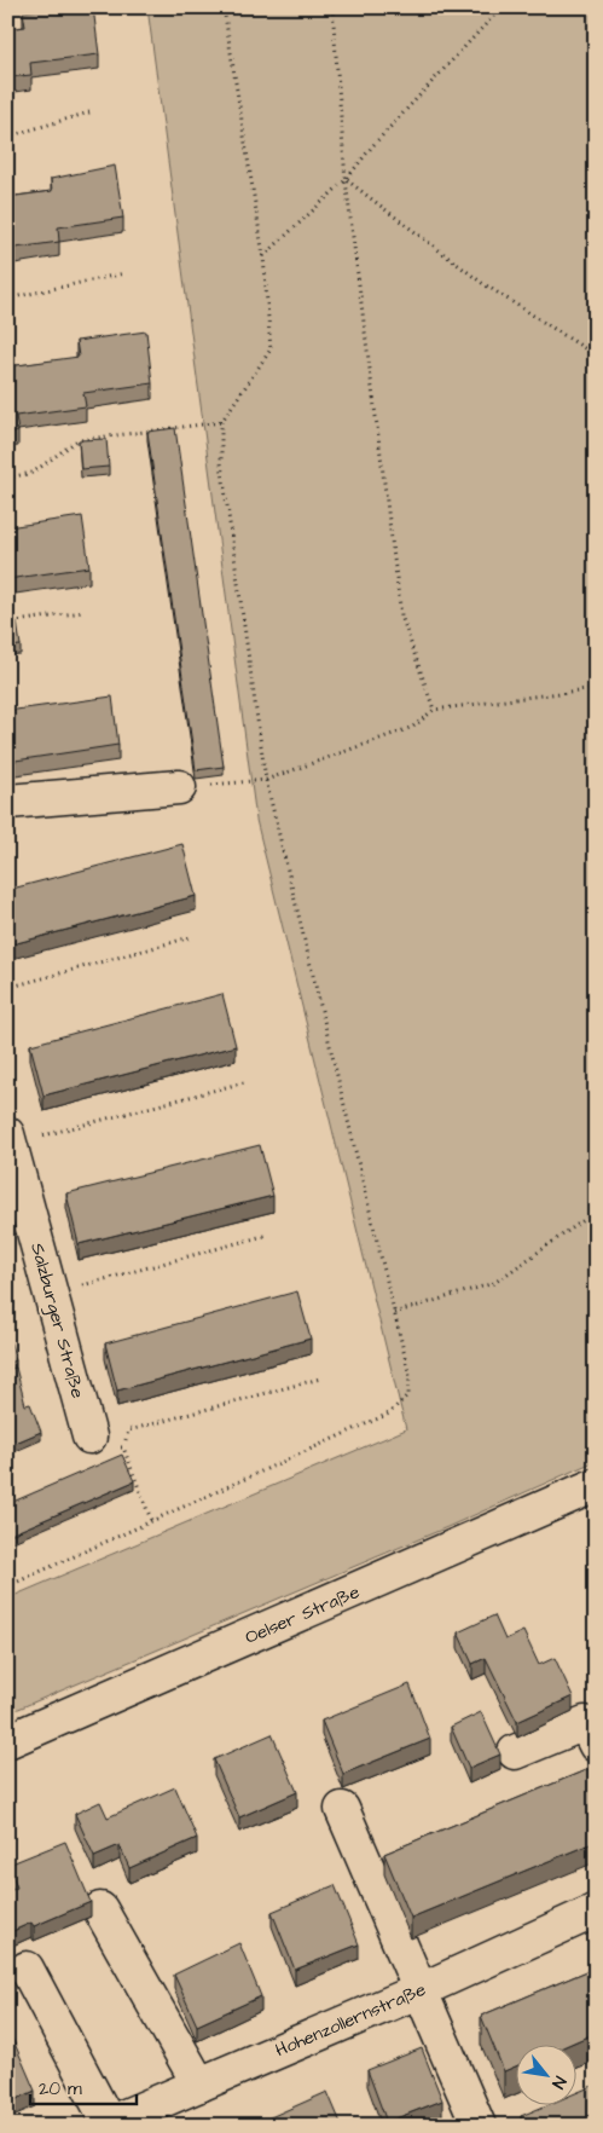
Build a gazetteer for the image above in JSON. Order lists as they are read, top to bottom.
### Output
{
  "streets": {
    "street": ["Salzburger Straße", "Oelser Straße", "Hohenzollernstraße"]
  },
  "scale_bar": "20 m",
  "north": "bottom right"
}
